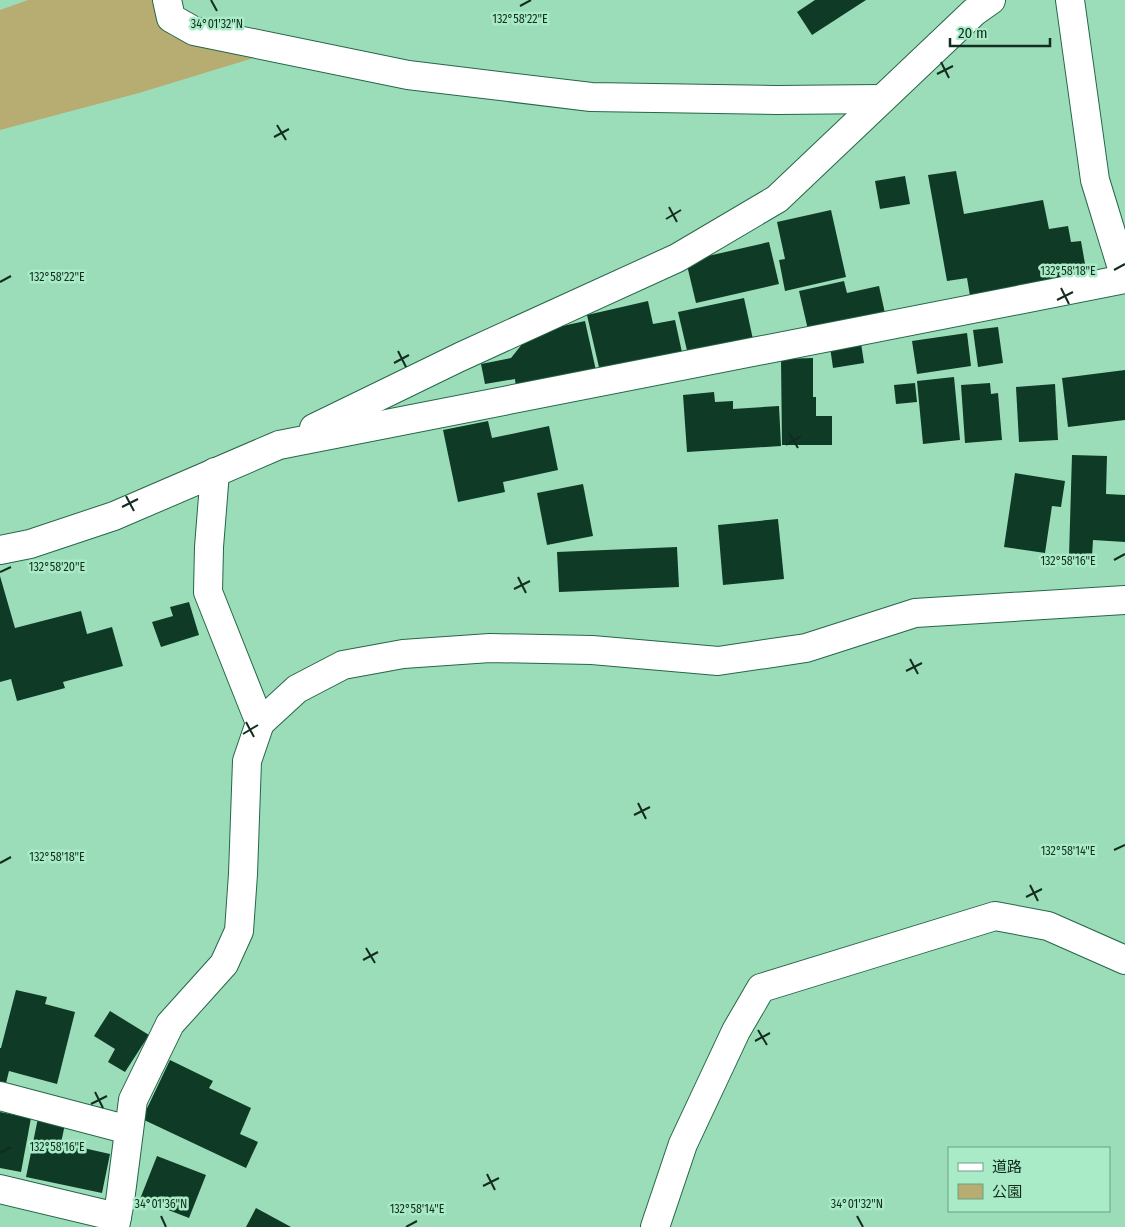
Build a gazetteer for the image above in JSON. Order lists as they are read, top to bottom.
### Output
{
  "legend": ["道路", "公園"],
  "scale_bar": "20 m",
  "coordinates": [
    "132°58'22\"E",
    "34°01'32\"N",
    "132°58'18\"E",
    "132°58'16\"E",
    "132°58'20\"E",
    "132°58'14\"E",
    "34°01'36\"N"
  ]
}
